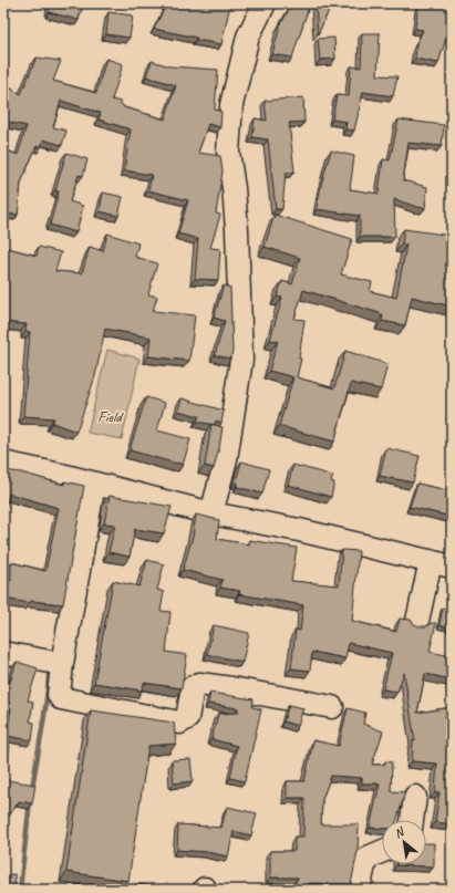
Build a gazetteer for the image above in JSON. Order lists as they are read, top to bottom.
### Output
{
  "parks": ["Field"],
  "north": "top left"
}
